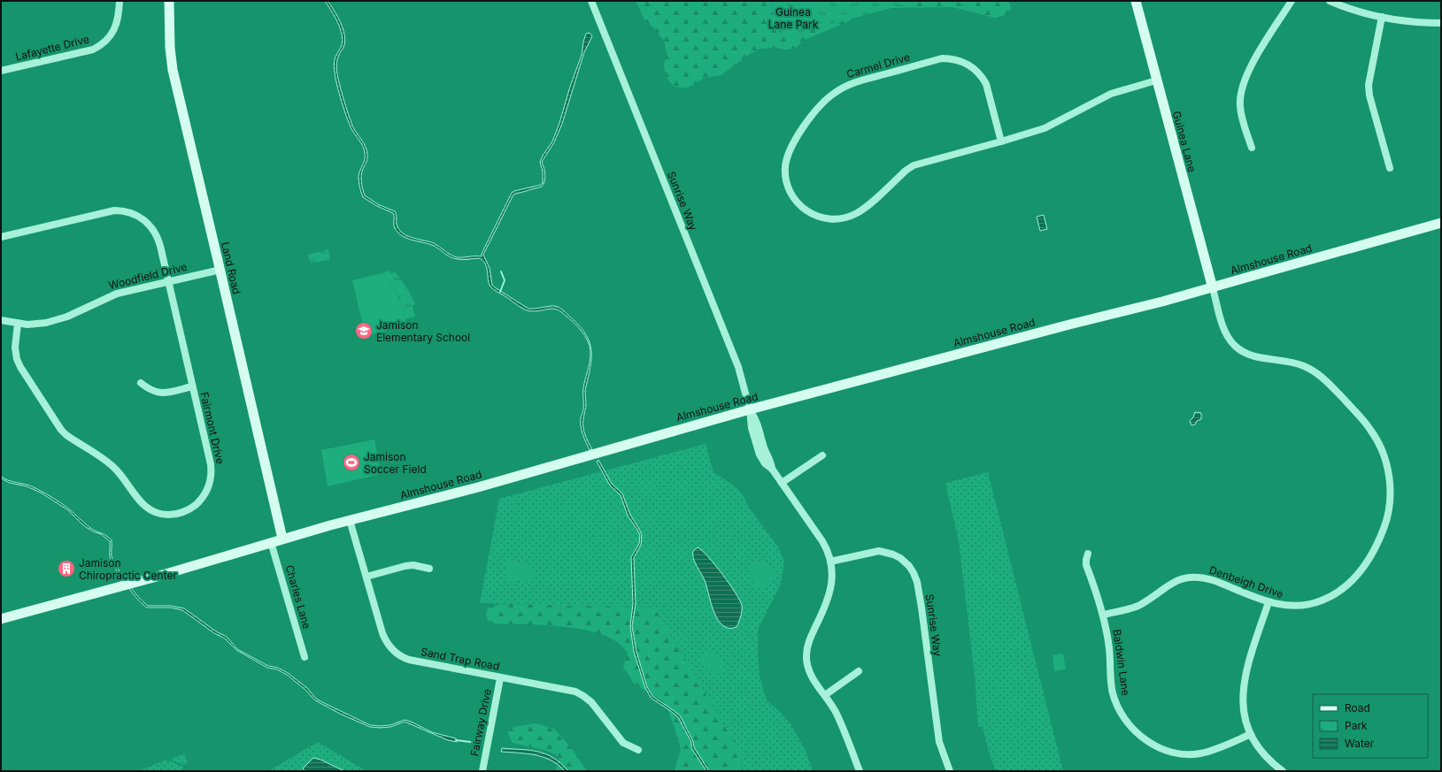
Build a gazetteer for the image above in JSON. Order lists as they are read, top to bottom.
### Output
{
  "streets": {
    "main road": ["Guinea Lane", "Almshouse Road", "Land Road"],
    "street": [
      "Lafayette Drive",
      "Carmel Drive",
      "Sunrise Way",
      "Woodfield Drive",
      "Fairmont Drive",
      "Denbeigh Drive",
      "Charles Lane",
      "Sand Trap Road",
      "Baldwin Lane",
      "Fairway Drive"
    ]
  },
  "crossings": [
    ["Carmel Drive", "Guinea Lane"],
    ["Guinea Lane", "Almshouse Road"],
    ["Guinea Lane", "Denbeigh Drive"],
    ["Sunrise Way", "Almshouse Road"],
    ["Almshouse Road", "Land Road"],
    ["Almshouse Road", "Denbeigh Drive"],
    ["Almshouse Road", "Charles Lane"],
    ["Almshouse Road", "Sand Trap Road"],
    ["Land Road", "Woodfield Drive"],
    ["Woodfield Drive", "Fairmont Drive"],
    ["Denbeigh Drive", "Baldwin Lane"],
    ["Sand Trap Road", "Fairway Drive"]
  ],
  "parks": ["Guinea Lane Park"],
  "places": {
    "school or university": ["Jamison Elementary School"],
    "sports": ["Jamison Soccer Field"],
    "building": ["Jamison Chiropractic Center"]
  },
  "legend": ["Road", "Park", "Water"]
}
